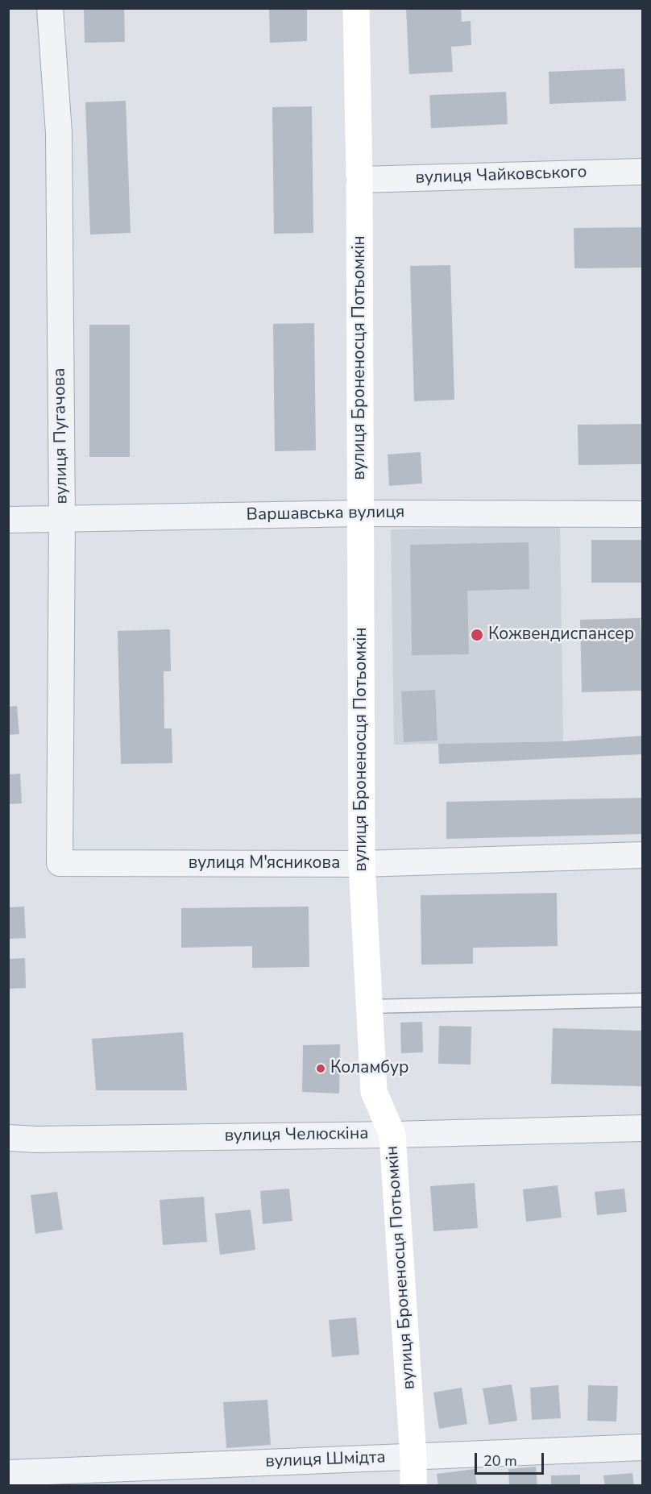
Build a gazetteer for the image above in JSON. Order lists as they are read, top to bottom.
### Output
{
  "streets": {
    "street": [
      "вулиця Чайковського",
      "вулиця Броненосця Потьомкін",
      "вулиця Пугачова",
      "Варшавська вулиця",
      "вулиця М'ясникова",
      "вулиця Челюскіна",
      "вулиця Шмідта"
    ]
  },
  "crossings": [
    ["вулиця Чайковського", "вулиця Броненосця Потьомкін"],
    ["вулиця Броненосця Потьомкін", "Варшавська вулиця"],
    ["вулиця Броненосця Потьомкін", "вулиця М'ясникова"],
    ["вулиця Броненосця Потьомкін", "вулиця Челюскіна"],
    ["вулиця Броненосця Потьомкін", "вулиця Шмідта"],
    ["вулиця Пугачова", "Варшавська вулиця"],
    ["вулиця Пугачова", "вулиця М'ясникова"]
  ],
  "places": ["Кожвендиспансер", "Коламбур"],
  "scale_bar": "20 m"
}
